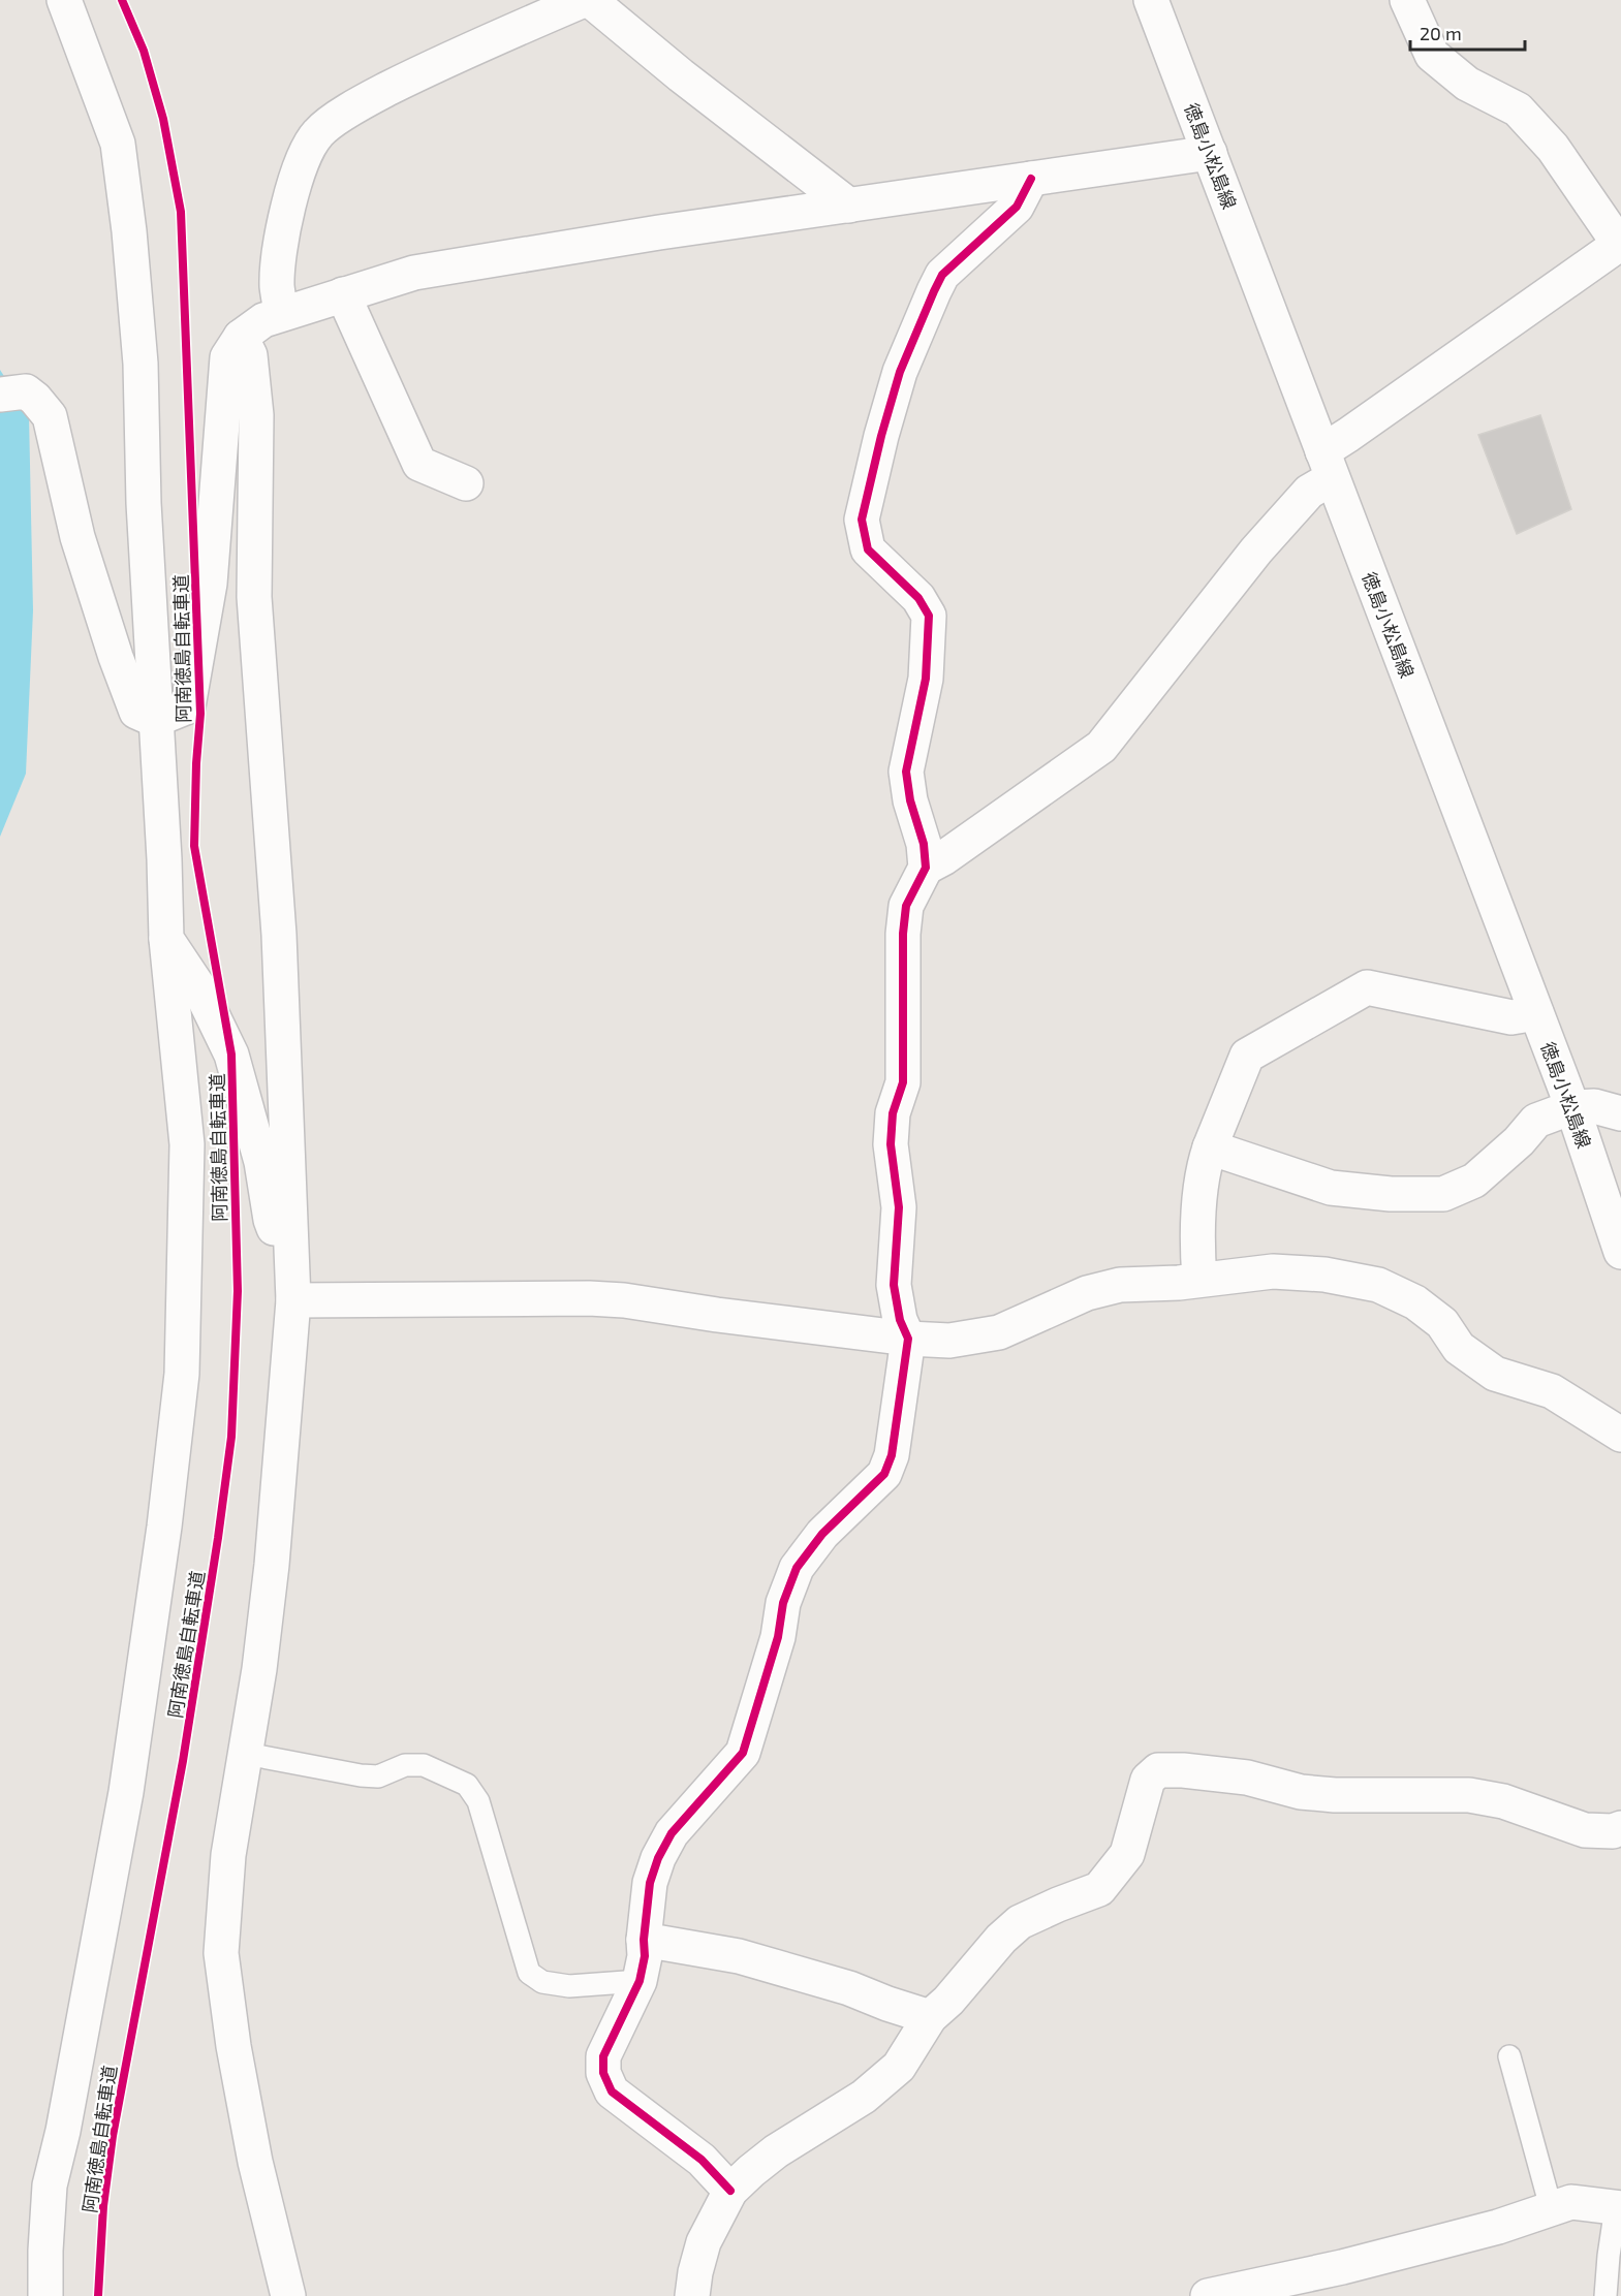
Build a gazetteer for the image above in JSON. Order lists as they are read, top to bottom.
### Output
{
  "streets": {
    "street": ["徳島小松島線"],
    "cycle path": ["阿南徳島自転車道"]
  },
  "scale_bar": "20 m"
}
